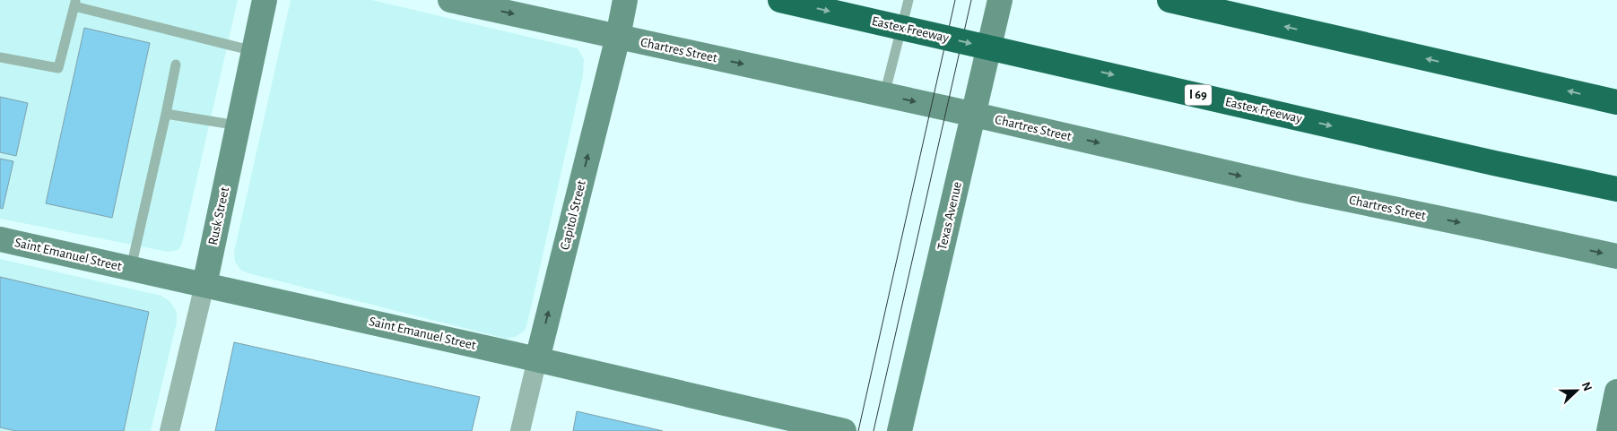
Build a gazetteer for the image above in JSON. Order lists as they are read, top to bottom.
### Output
{
  "streets": {
    "highway": ["Eastex Freeway", "I 69"],
    "main road": [
      "Chartres Street",
      "Capitol Street",
      "Rusk Street",
      "Texas Avenue",
      "Saint Emanuel Street"
    ]
  },
  "crossings": [
    ["Chartres Street", "Capitol Street"],
    ["Chartres Street", "Texas Avenue"],
    ["Capitol Street", "Saint Emanuel Street"],
    ["Rusk Street", "Saint Emanuel Street"]
  ],
  "one_way": ["Chartres Street", "Capitol Street"],
  "north": "right"
}
